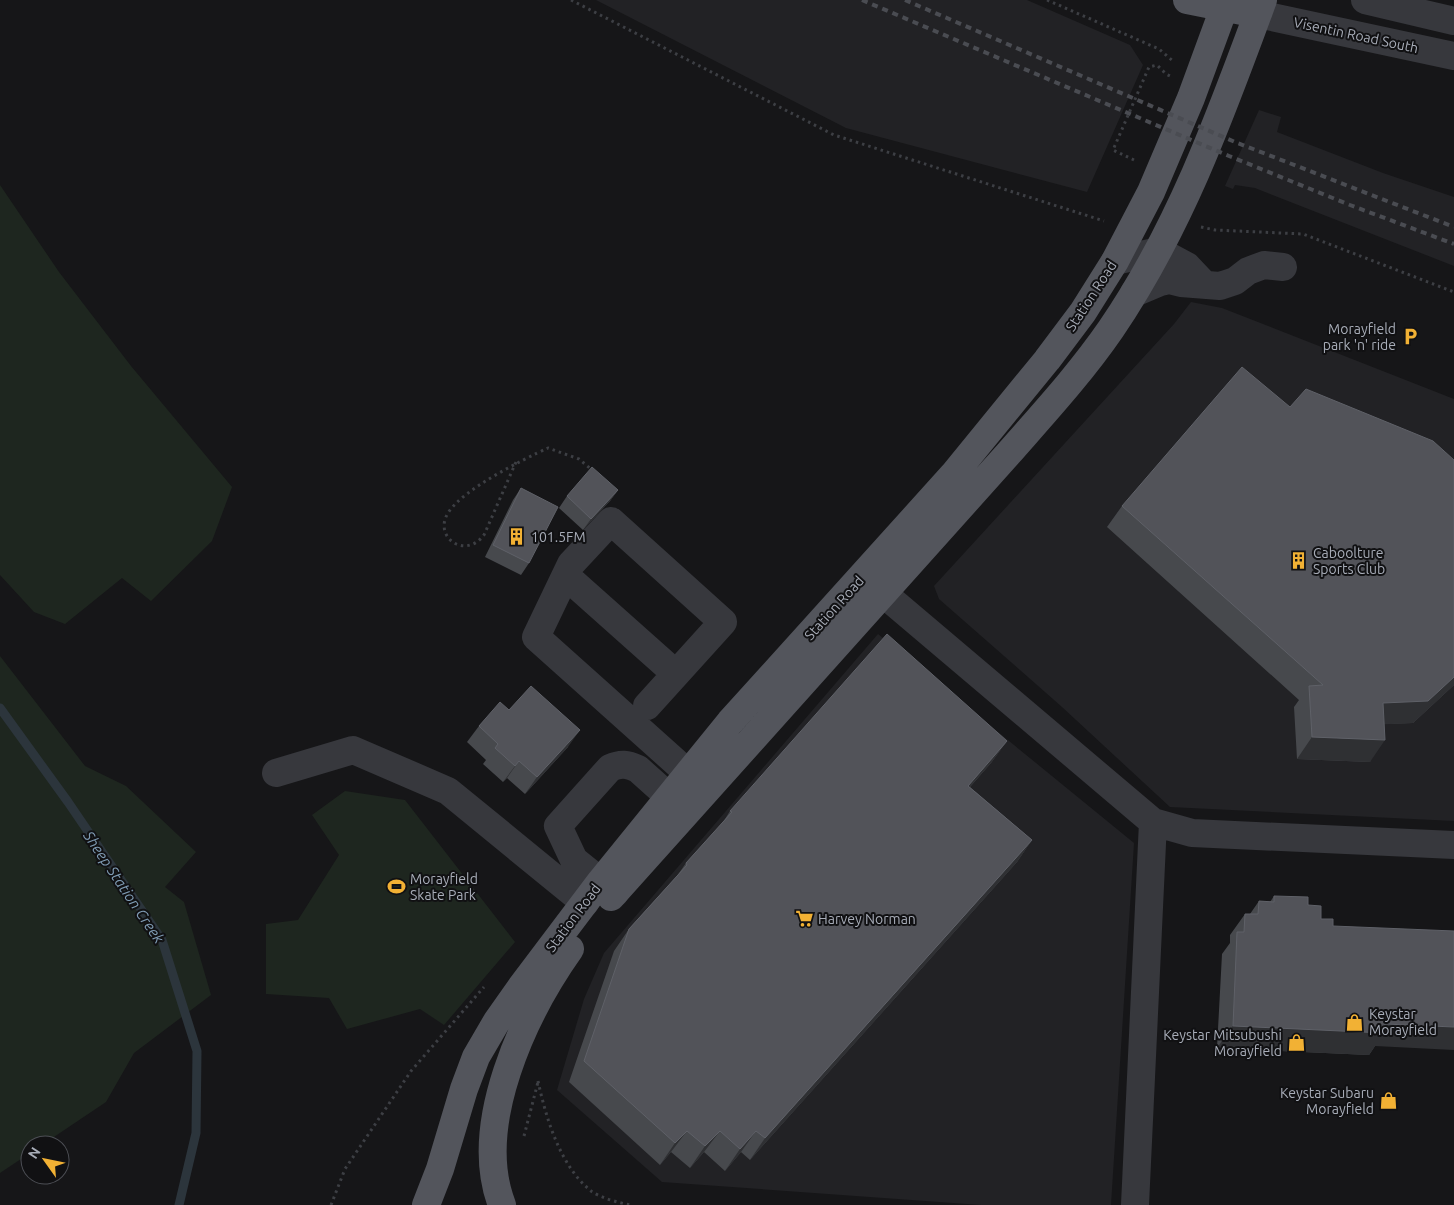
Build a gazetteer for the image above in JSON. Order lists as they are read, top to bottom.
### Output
{
  "streets": {
    "main road": ["Station Road"],
    "street": ["Visentin Road South"]
  },
  "crossings": [
    ["Visentin Road South", "Station Road"]
  ],
  "water": ["Sheep Station Creek"],
  "places": {
    "parking": ["Morayfield park 'n' ride"],
    "building": ["101.5FM", "Caboolture Sports Club"],
    "sports": ["Morayfield Skate Park"],
    "supermarket": ["Harvey Norman"],
    "shop": ["Keystar Morayfield", "Keystar Mitsubushi Morayfield", "Keystar Subaru Morayfield"]
  },
  "north": "top left"
}
